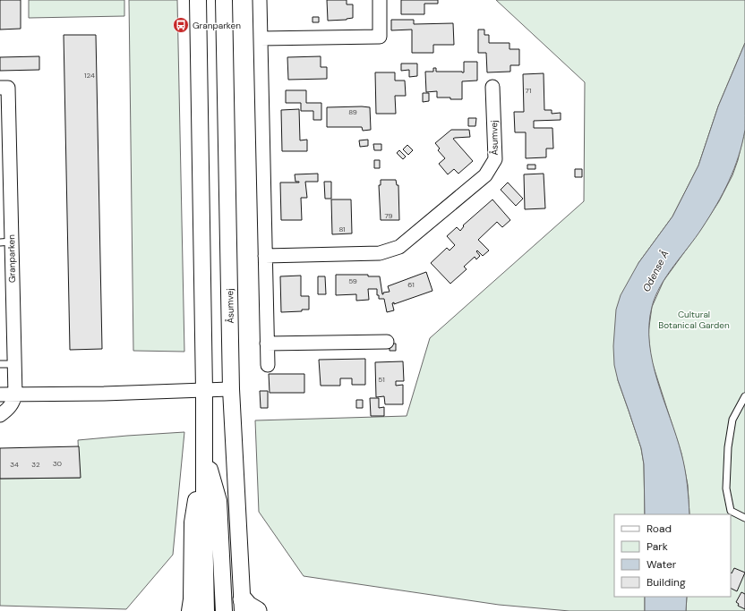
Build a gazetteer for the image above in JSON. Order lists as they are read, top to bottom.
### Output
{
  "streets": {
    "street": ["Åsumvej", "Granparken"]
  },
  "water": ["Odense Å"],
  "parks": ["Cultural Botanical Garden"],
  "places": {
    "bus stop": ["Granparken"]
  },
  "house_numbers": [
    "124",
    "71",
    "89",
    "79",
    "81",
    "59",
    "61",
    "51",
    "30",
    "34",
    "32"
  ],
  "legend": [
    "Road",
    "Park",
    "Water",
    "Building"
  ]
}
